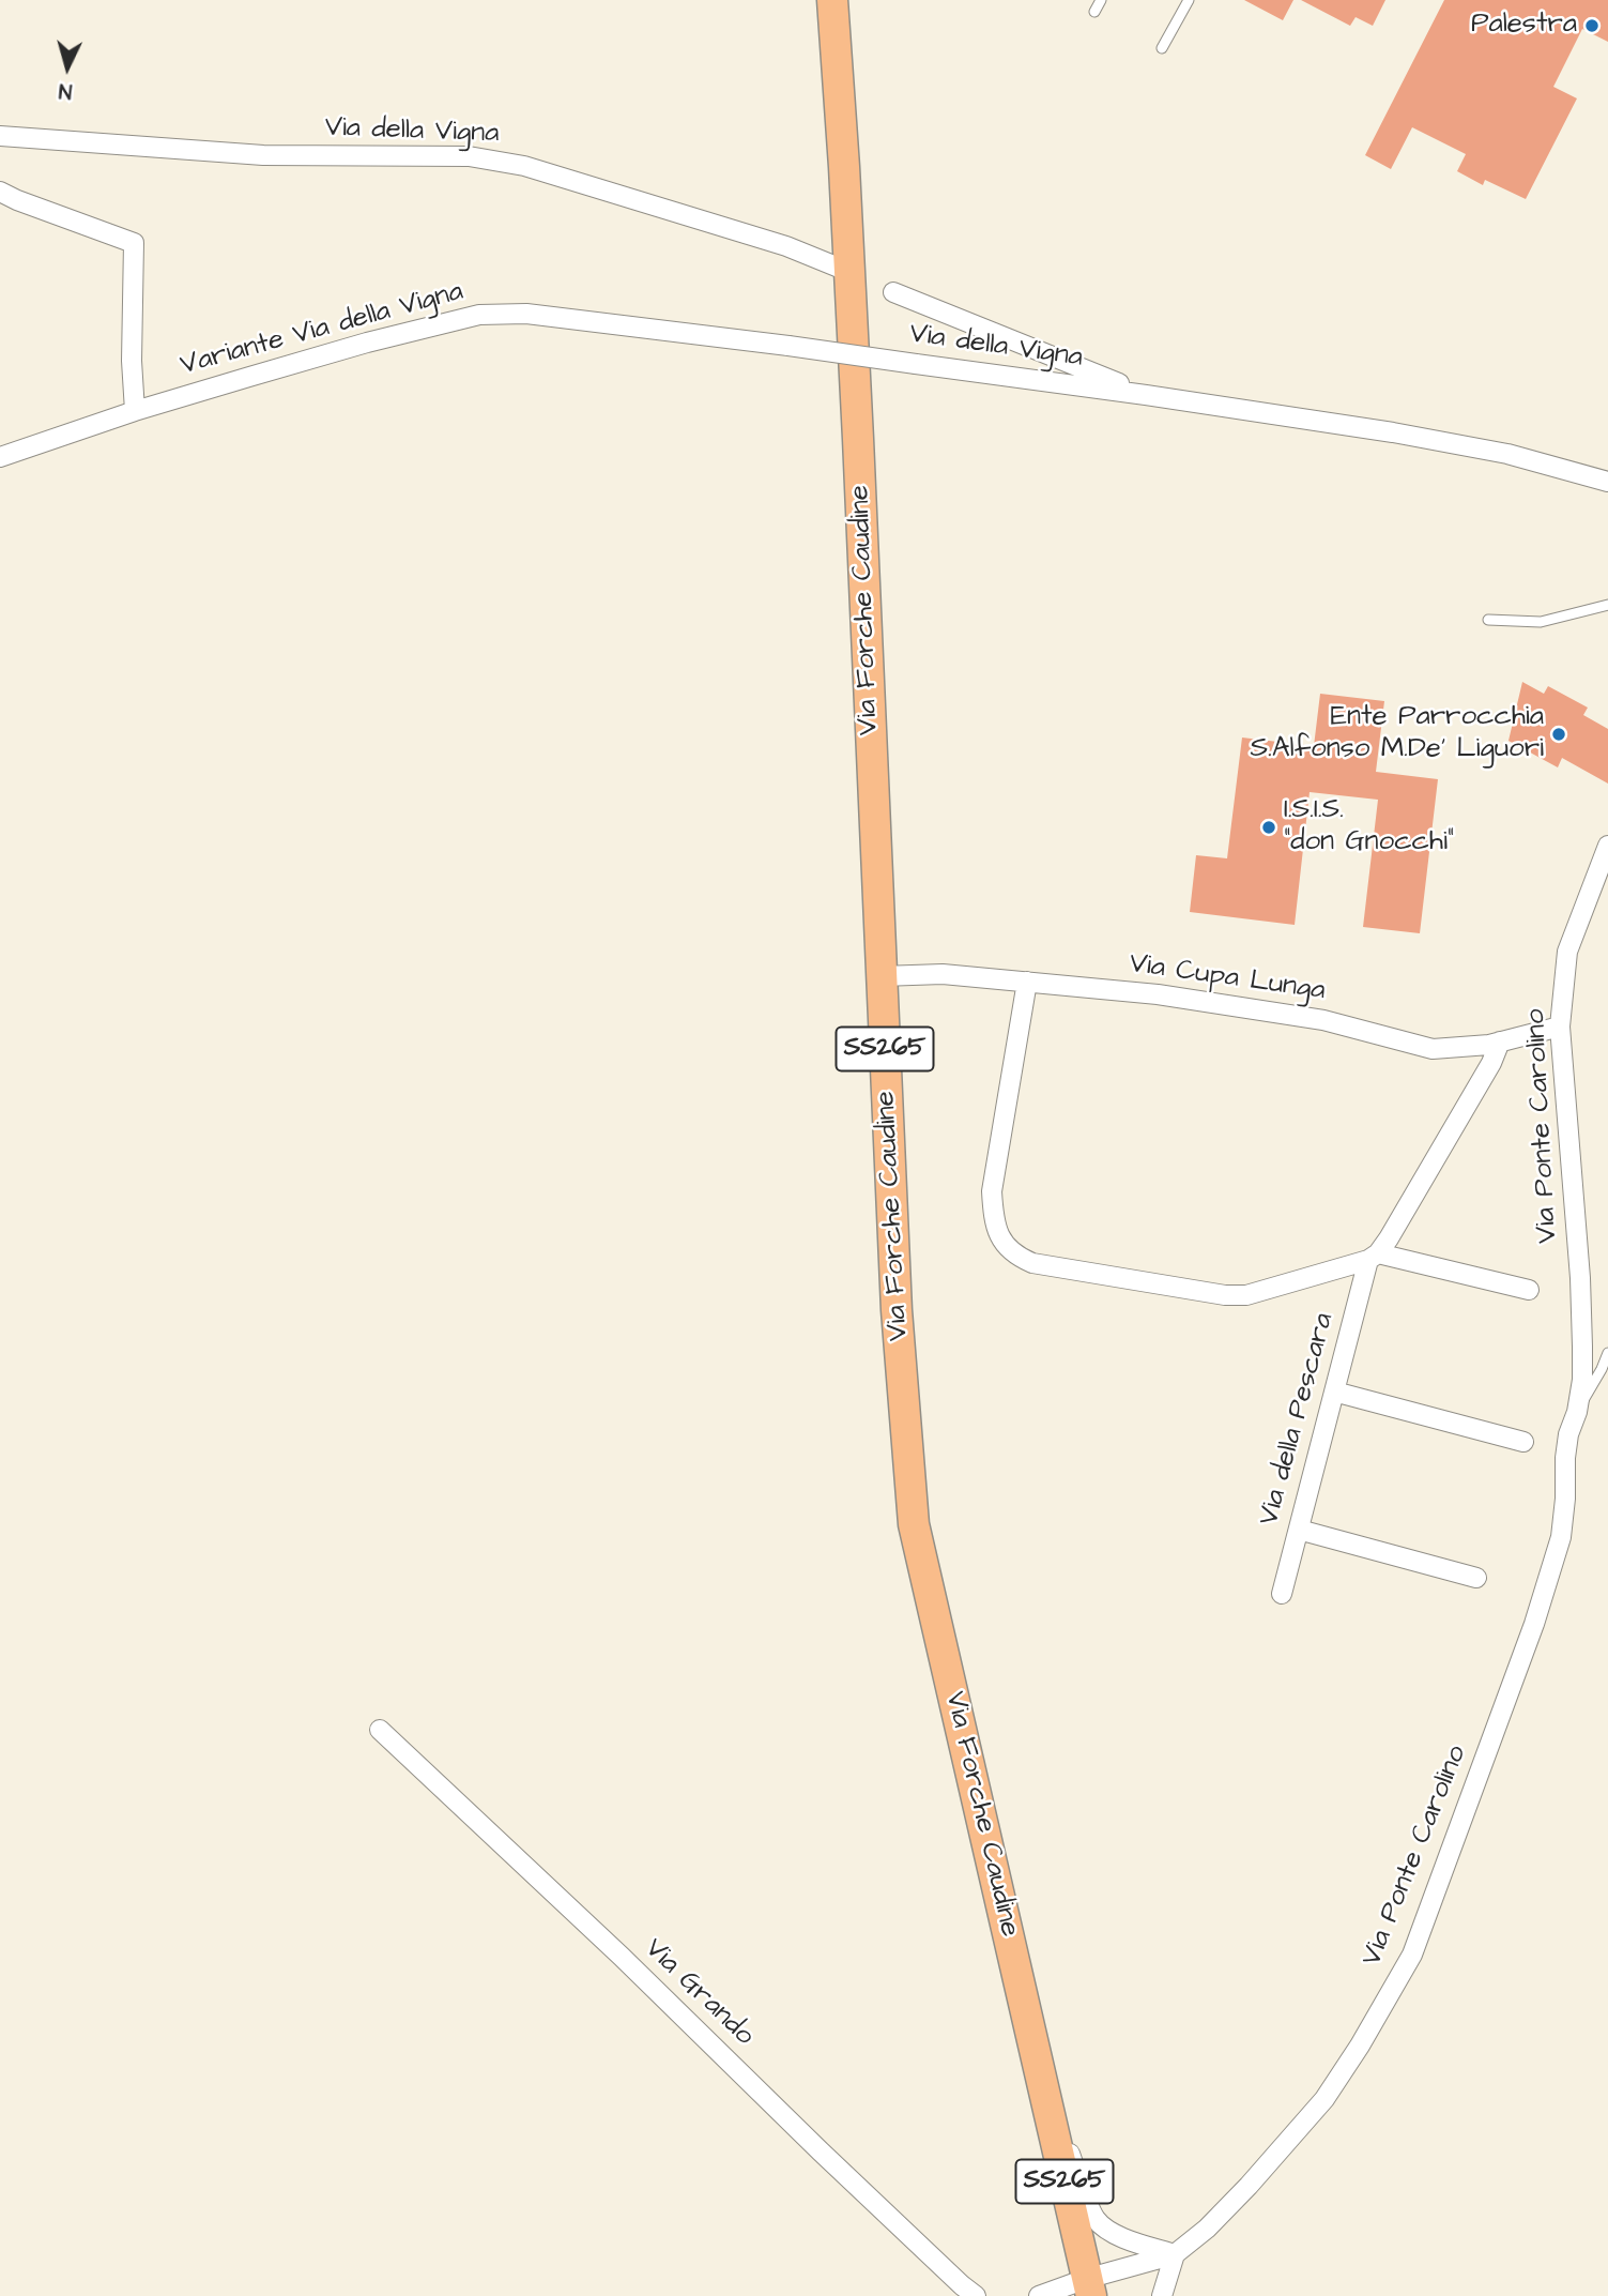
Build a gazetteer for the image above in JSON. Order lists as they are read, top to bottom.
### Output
{
  "streets": {
    "main road": ["Via Forche Caudine", "SS265"],
    "street": [
      "Via della Vigna",
      "Variante Via della Vigna",
      "Via Cupa Lunga",
      "Via Ponte Carolino",
      "Via della Pescara",
      "Via Grando"
    ]
  },
  "crossings": [
    ["Via della Vigna", "Variante Via della Vigna"],
    ["Via della Vigna", "Via Forche Caudine"],
    ["Via Forche Caudine", "Via Cupa Lunga"],
    ["Via Forche Caudine", "Via Ponte Carolino"],
    ["Via Cupa Lunga", "Via Ponte Carolino"],
    ["Via Cupa Lunga", "Via della Pescara"]
  ],
  "places": ["Palestra", "Ente Parrocchia S.Alfonso M.De' Liguori", "I.S.I.S. \"don Gnocchi\""],
  "north": "bottom"
}
